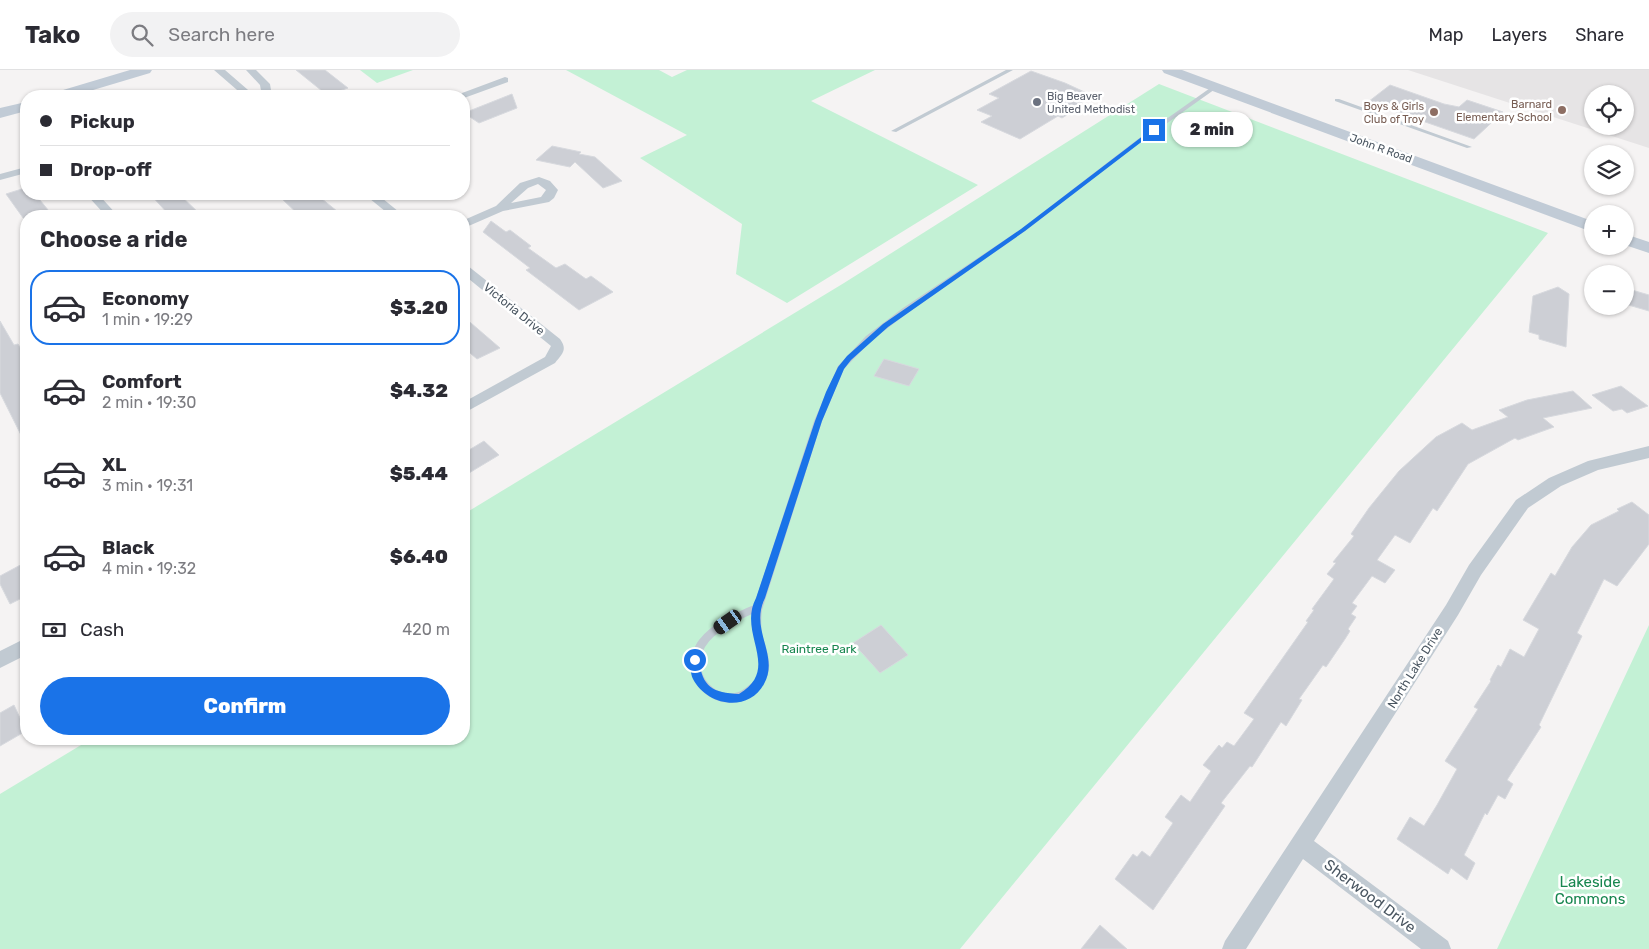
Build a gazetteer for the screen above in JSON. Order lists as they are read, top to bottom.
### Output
{
  "streets": {
    "main road": ["John R Road"],
    "street": ["Victoria Drive", "North Lake Drive", "Sherwood Drive"]
  },
  "crossings": [
    ["North Lake Drive", "Sherwood Drive"]
  ],
  "parks": ["Raintree Park", "Lakeside Commons"],
  "places": ["Big Beaver United Methodist", "Barnard Elementary School", "Boys & Girls Club of Troy"],
  "page": {
    "header": "Tako",
    "search": "Search here",
    "nav": ["Map", "Layers", "Share"],
    "map_buttons": ["+", "−"],
    "banner": ["Pickup", "Drop-off"],
    "bubble": "2 min",
    "heading": "Choose a ride",
    "list": [
      {
        "name": "Economy",
        "note": "1 min · 19:29",
        "value": "$3.20"
      },
      {
        "name": "Comfort",
        "note": "2 min · 19:30",
        "value": "$4.32"
      },
      {
        "name": "XL",
        "note": "3 min · 19:31",
        "value": "$5.44"
      },
      {
        "name": "Black",
        "note": "4 min · 19:32",
        "value": "$6.40"
      }
    ],
    "pay": ["Cash", "420 m"],
    "buttons": "Confirm"
  }
}
